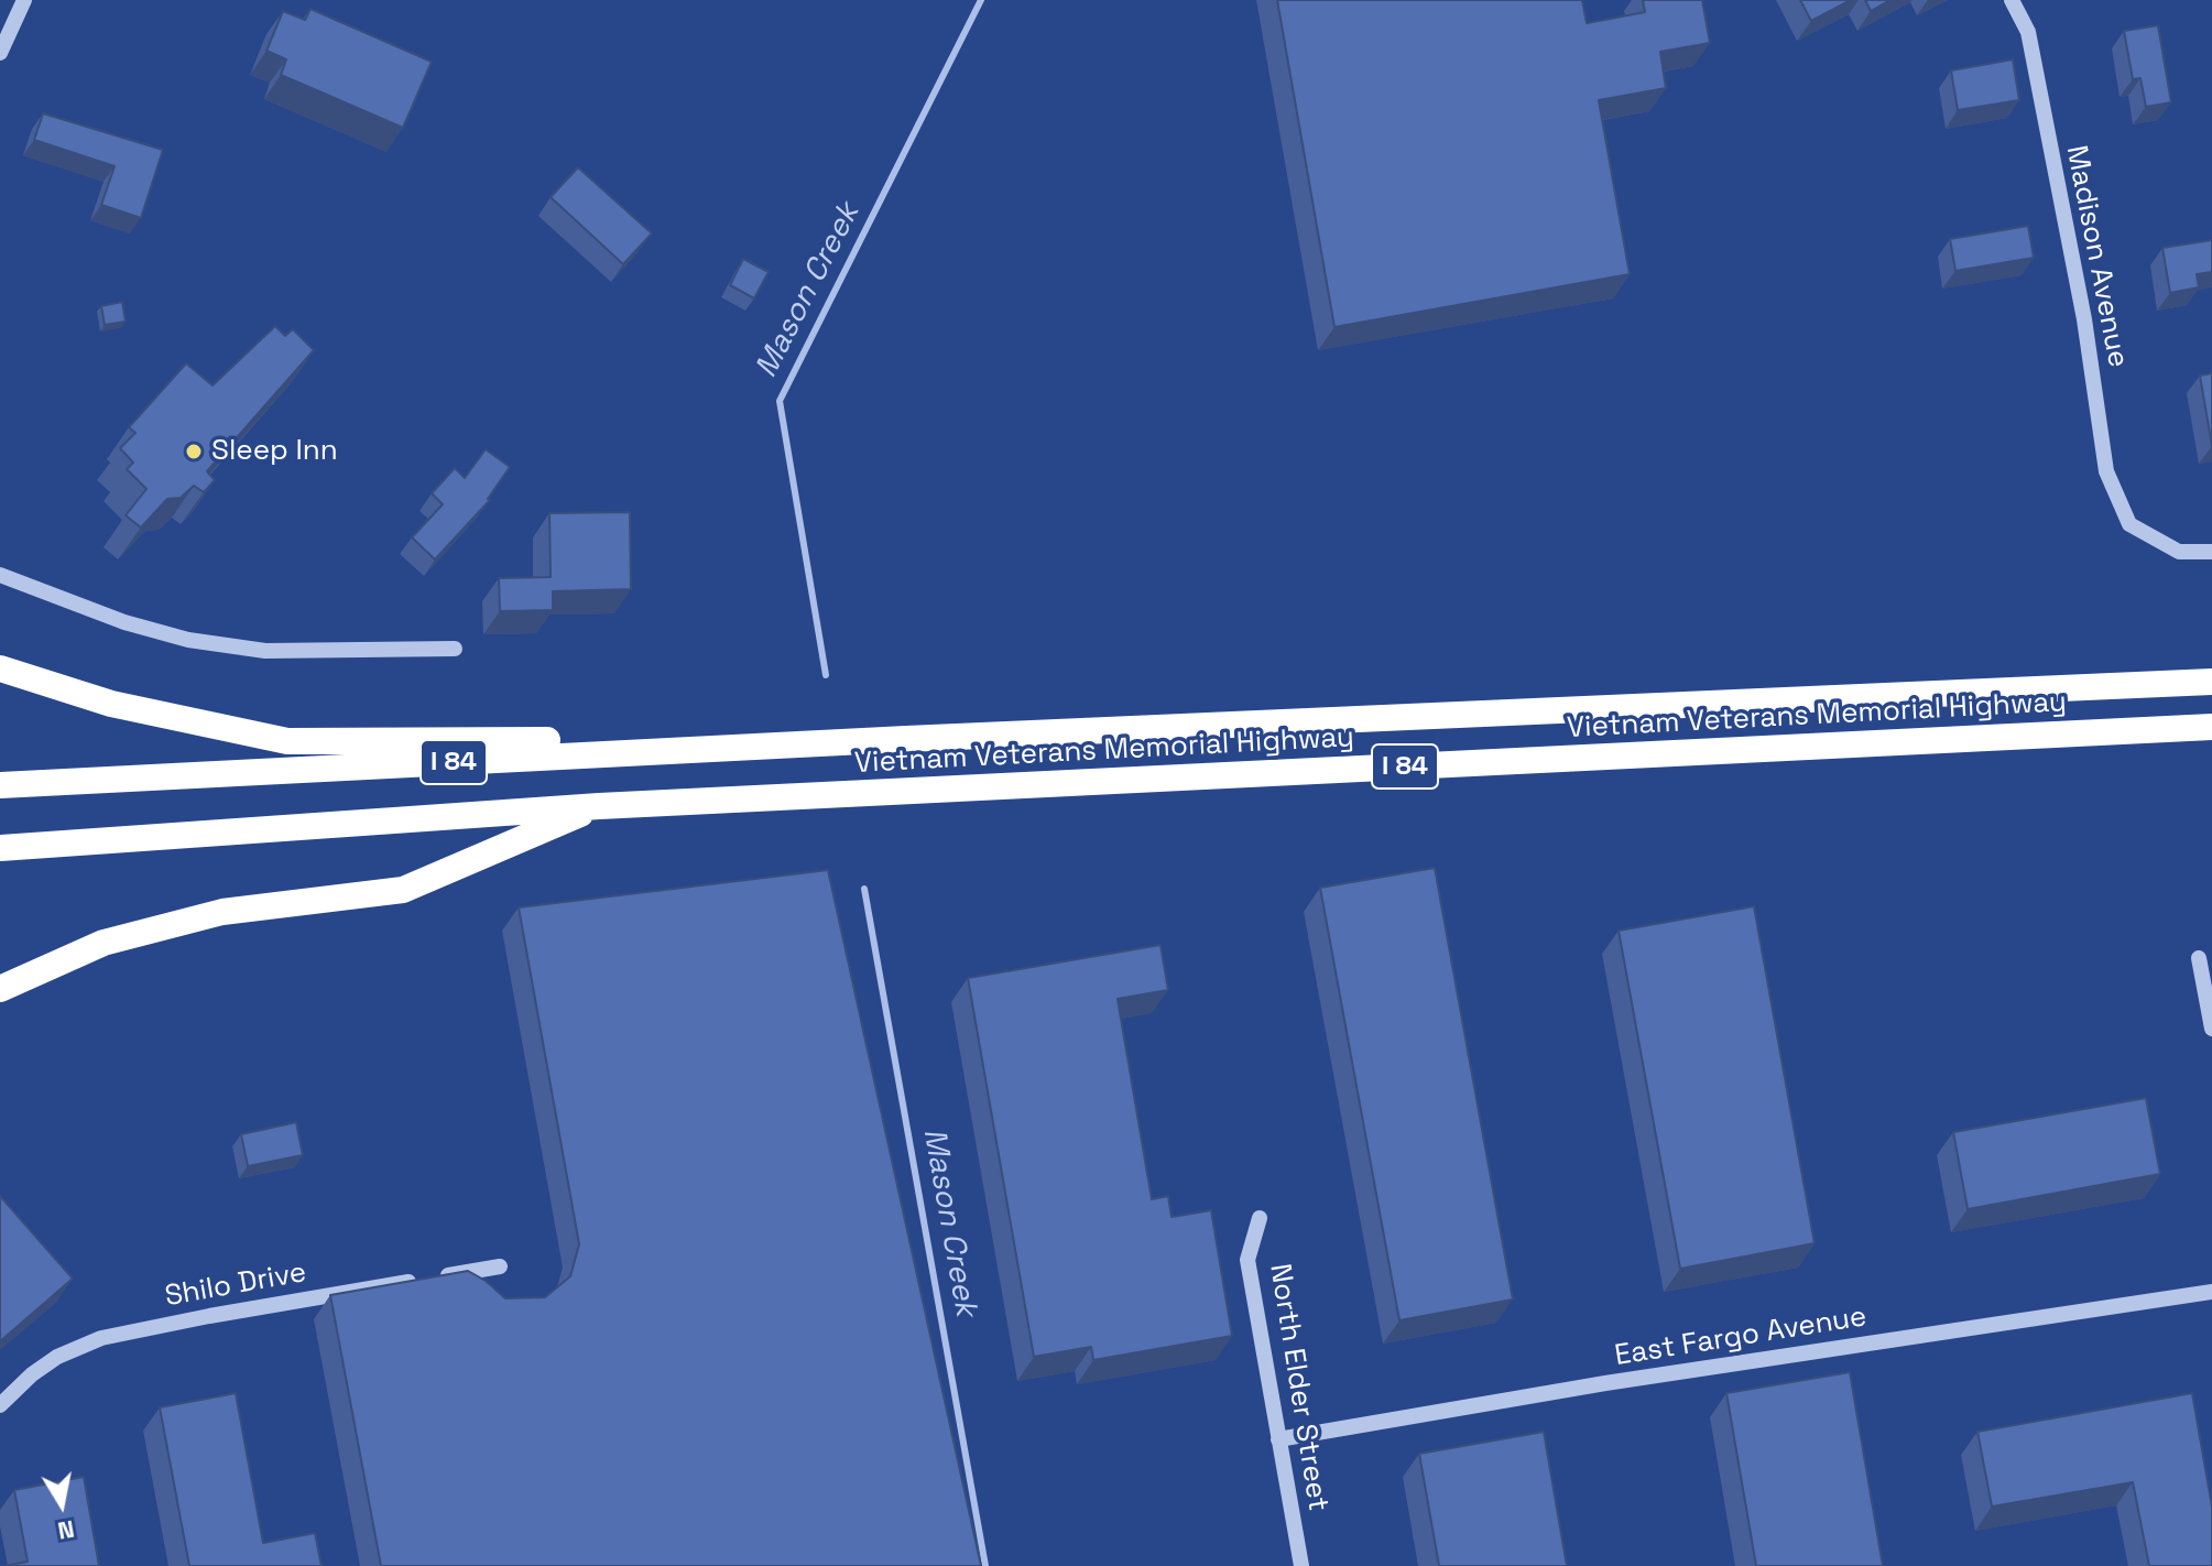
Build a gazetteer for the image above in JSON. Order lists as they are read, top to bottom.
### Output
{
  "streets": {
    "highway": ["Vietnam Veterans Memorial Highway", "I 84"],
    "street": [
      "Madison Avenue",
      "Shilo Drive",
      "East Fargo Avenue",
      "North Elder Street"
    ]
  },
  "crossings": [
    ["East Fargo Avenue", "North Elder Street"]
  ],
  "water": ["Mason Creek"],
  "places": ["Sleep Inn"],
  "north": "bottom"
}
